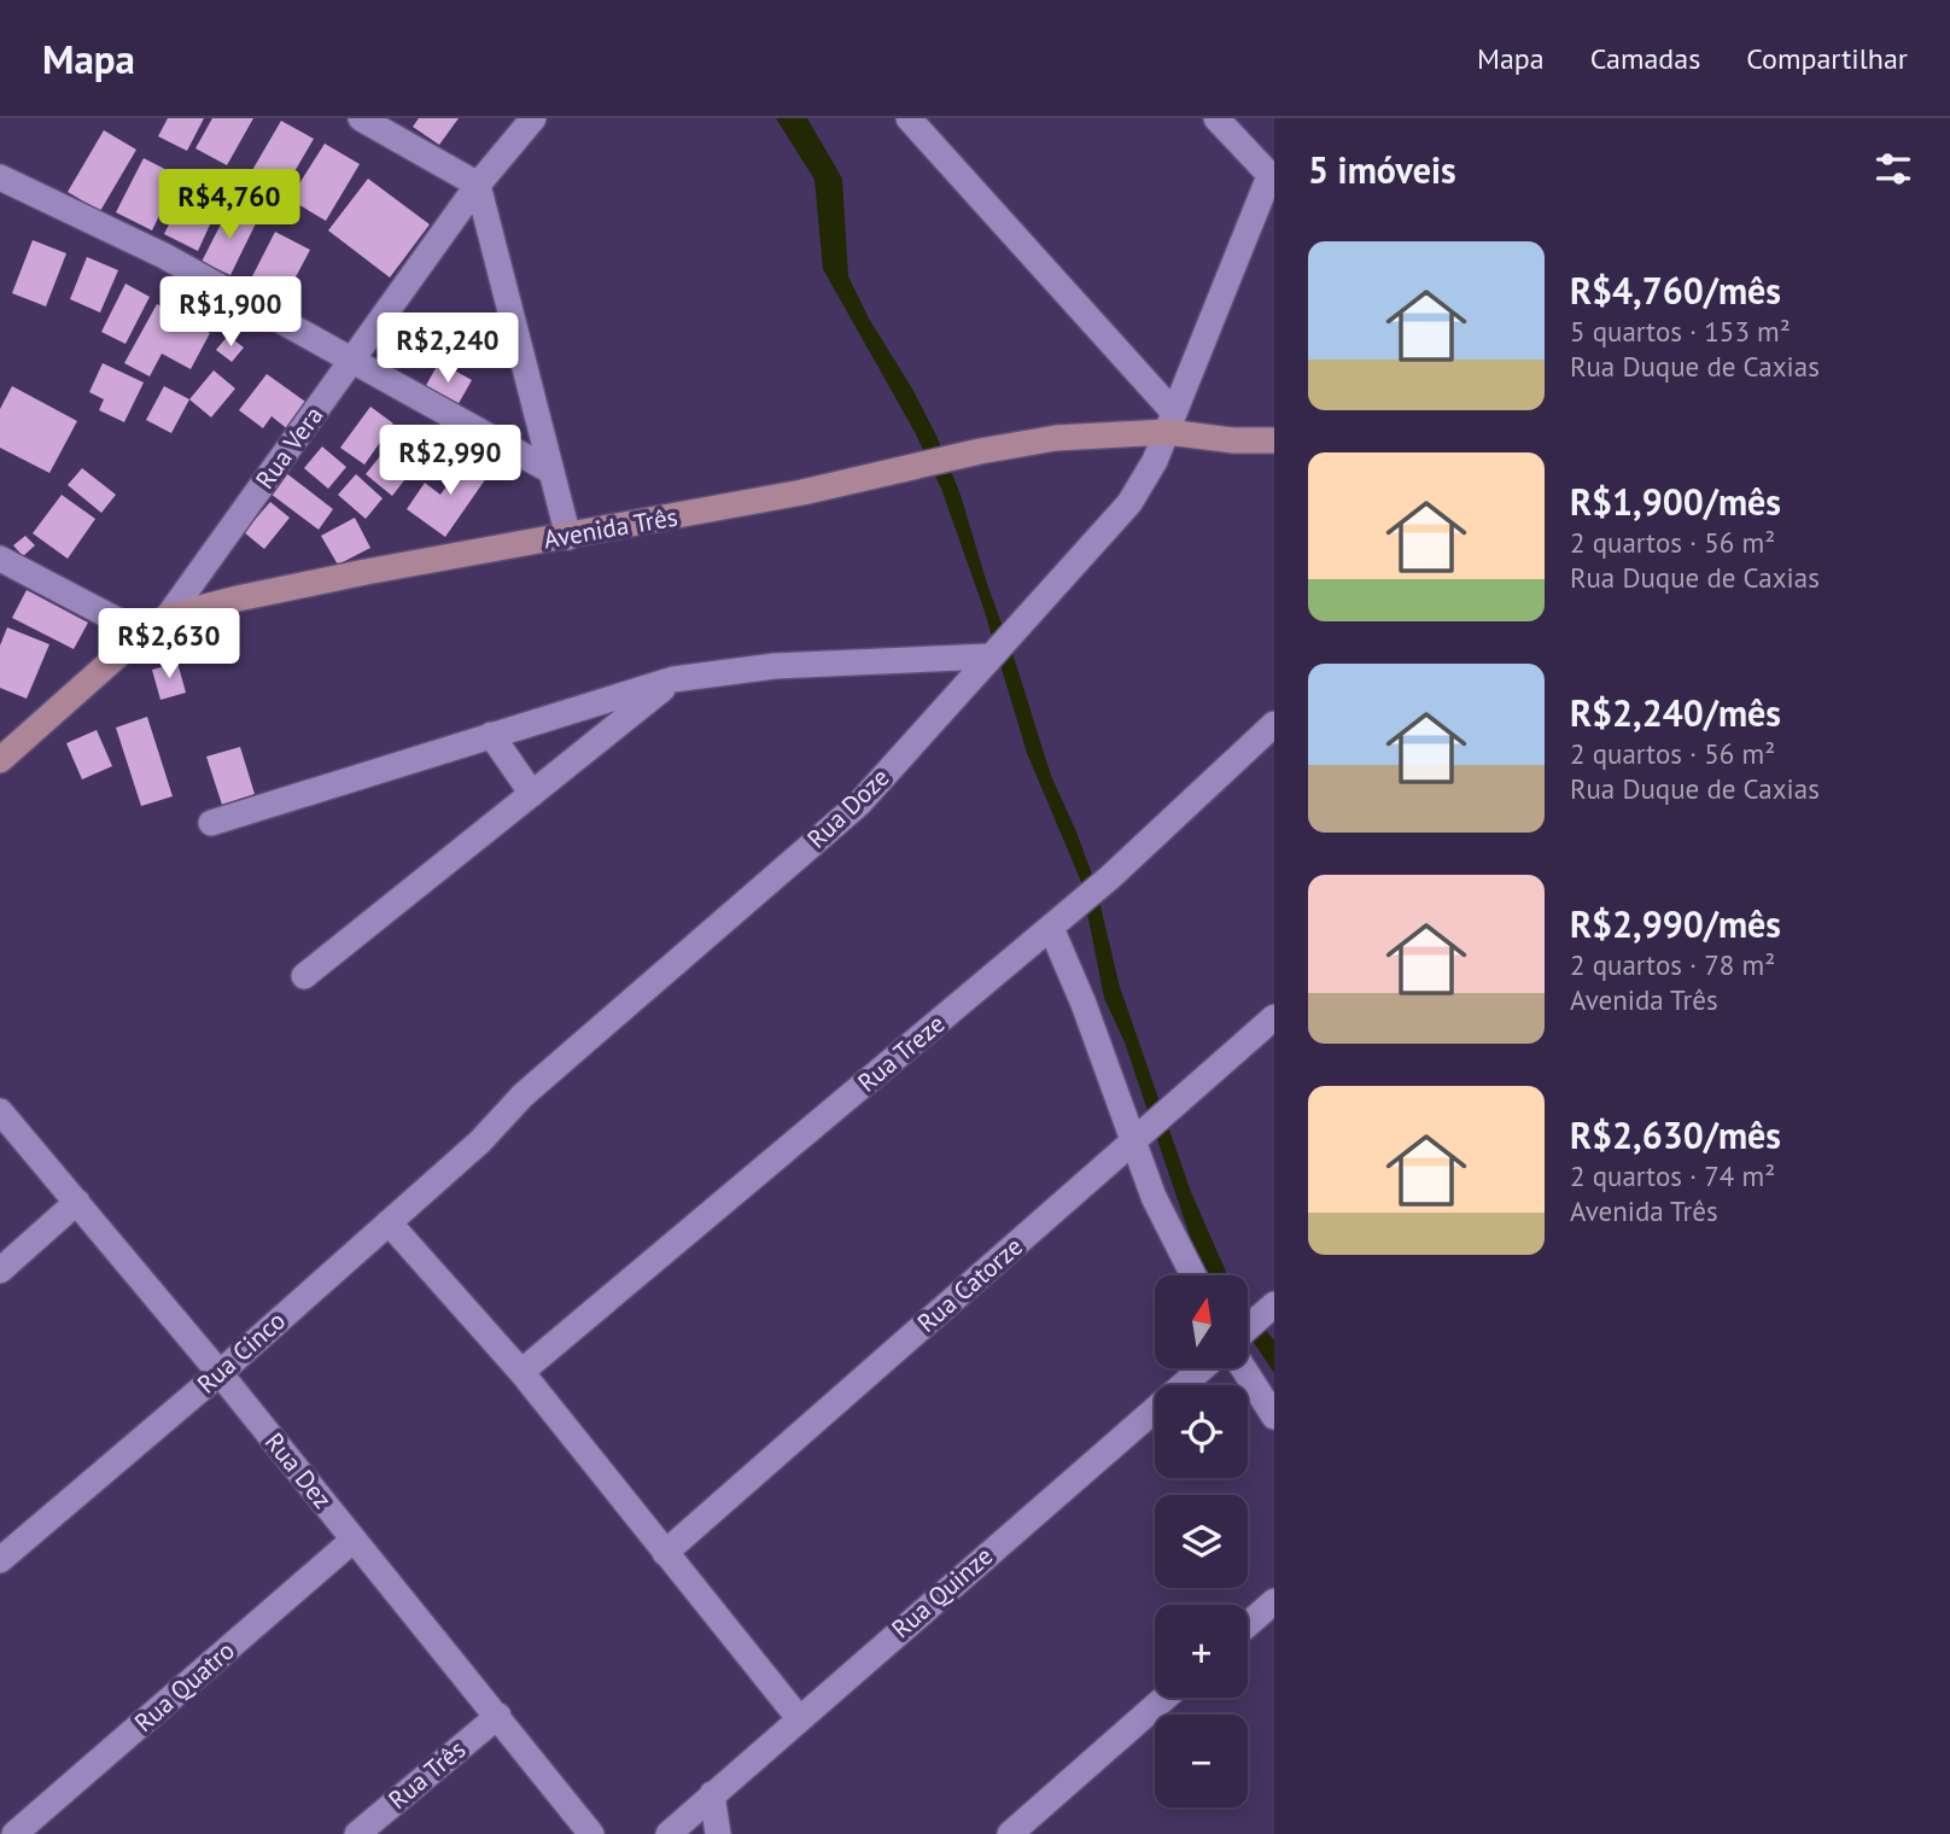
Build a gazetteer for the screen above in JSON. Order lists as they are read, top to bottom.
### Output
{
  "streets": {
    "street": [
      "Rua Vera",
      "Avenida Três",
      "Rua Doze",
      "Rua Treze",
      "Rua Catorze",
      "Rua Cinco",
      "Rua Dez",
      "Rua Quinze",
      "Rua Quatro",
      "Rua Três"
    ]
  },
  "crossings": [
    ["Rua Vera", "Avenida Três"],
    ["Avenida Três", "Rua Doze"],
    ["Rua Doze", "Rua Cinco"],
    ["Rua Cinco", "Rua Dez"],
    ["Rua Dez", "Rua Quatro"],
    ["Rua Dez", "Rua Três"]
  ],
  "north": "top",
  "page": {
    "header": "Mapa",
    "nav": ["Mapa", "Camadas", "Compartilhar"],
    "heading": "5 imóveis",
    "price": [
      "R$4,760",
      "R$1,900",
      "R$2,240",
      "R$2,990",
      "R$2,630"
    ],
    "list": [
      {
        "name": "R$4,760/mês",
        "note": "5 quartos · 153 m² · Rua Duque de Caxias"
      },
      {
        "name": "R$1,900/mês",
        "note": "2 quartos · 56 m² · Rua Duque de Caxias"
      },
      {
        "name": "R$2,240/mês",
        "note": "2 quartos · 56 m² · Rua Duque de Caxias"
      },
      {
        "name": "R$2,990/mês",
        "note": "2 quartos · 78 m² · Avenida Três"
      },
      {
        "name": "R$2,630/mês",
        "note": "2 quartos · 74 m² · Avenida Três"
      }
    ],
    "map_buttons": ["+", "−"]
  }
}
